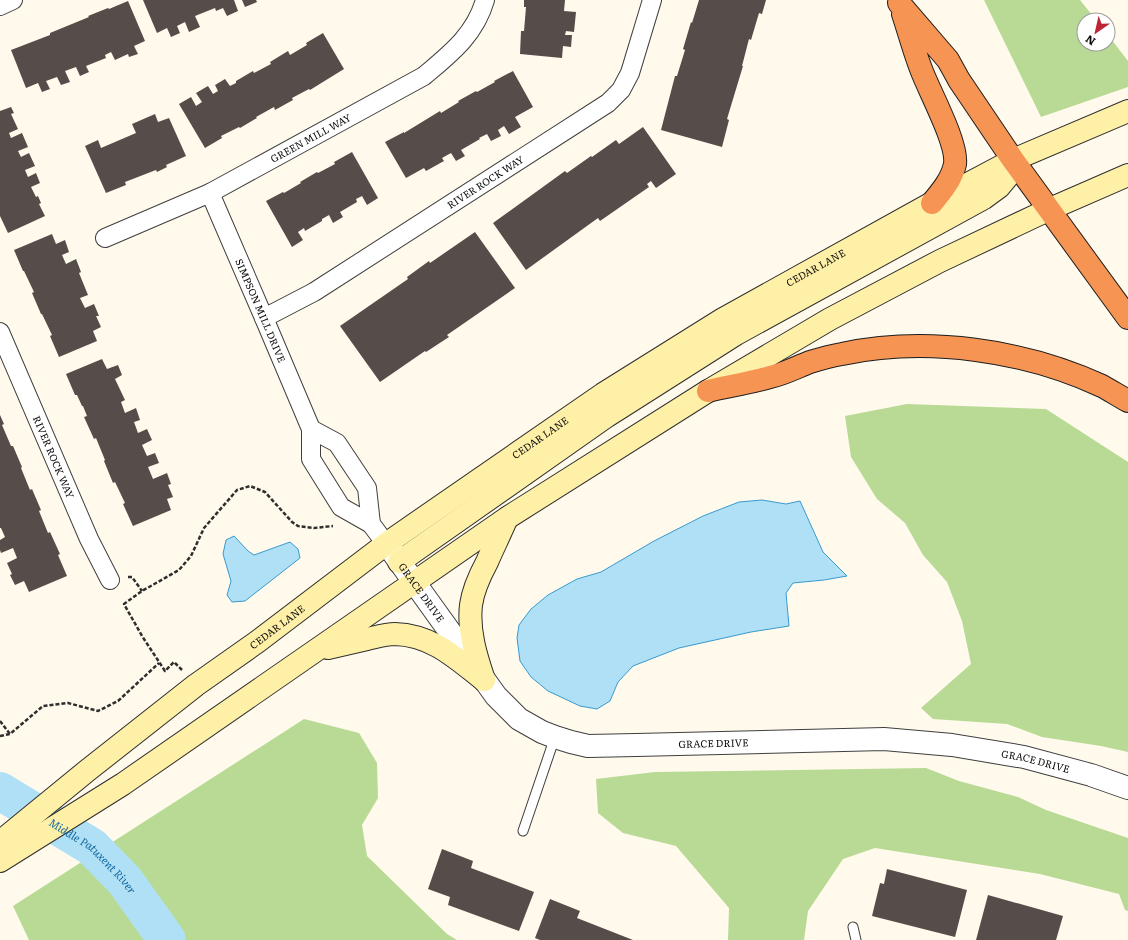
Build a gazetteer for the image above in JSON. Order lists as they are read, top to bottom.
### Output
{
  "streets": {
    "main road": ["CEDAR LANE"],
    "street": [
      "GREEN MILL WAY",
      "RIVER ROCK WAY",
      "SIMPSON MILL DRIVE",
      "GRACE DRIVE"
    ]
  },
  "crossings": [
    ["GREEN MILL WAY", "SIMPSON MILL DRIVE"],
    ["RIVER ROCK WAY", "SIMPSON MILL DRIVE"],
    ["CEDAR LANE", "SIMPSON MILL DRIVE"],
    ["CEDAR LANE", "GRACE DRIVE"],
    ["SIMPSON MILL DRIVE", "GRACE DRIVE"]
  ],
  "water": ["Middle Patuxent River"],
  "north": "bottom left"
}
